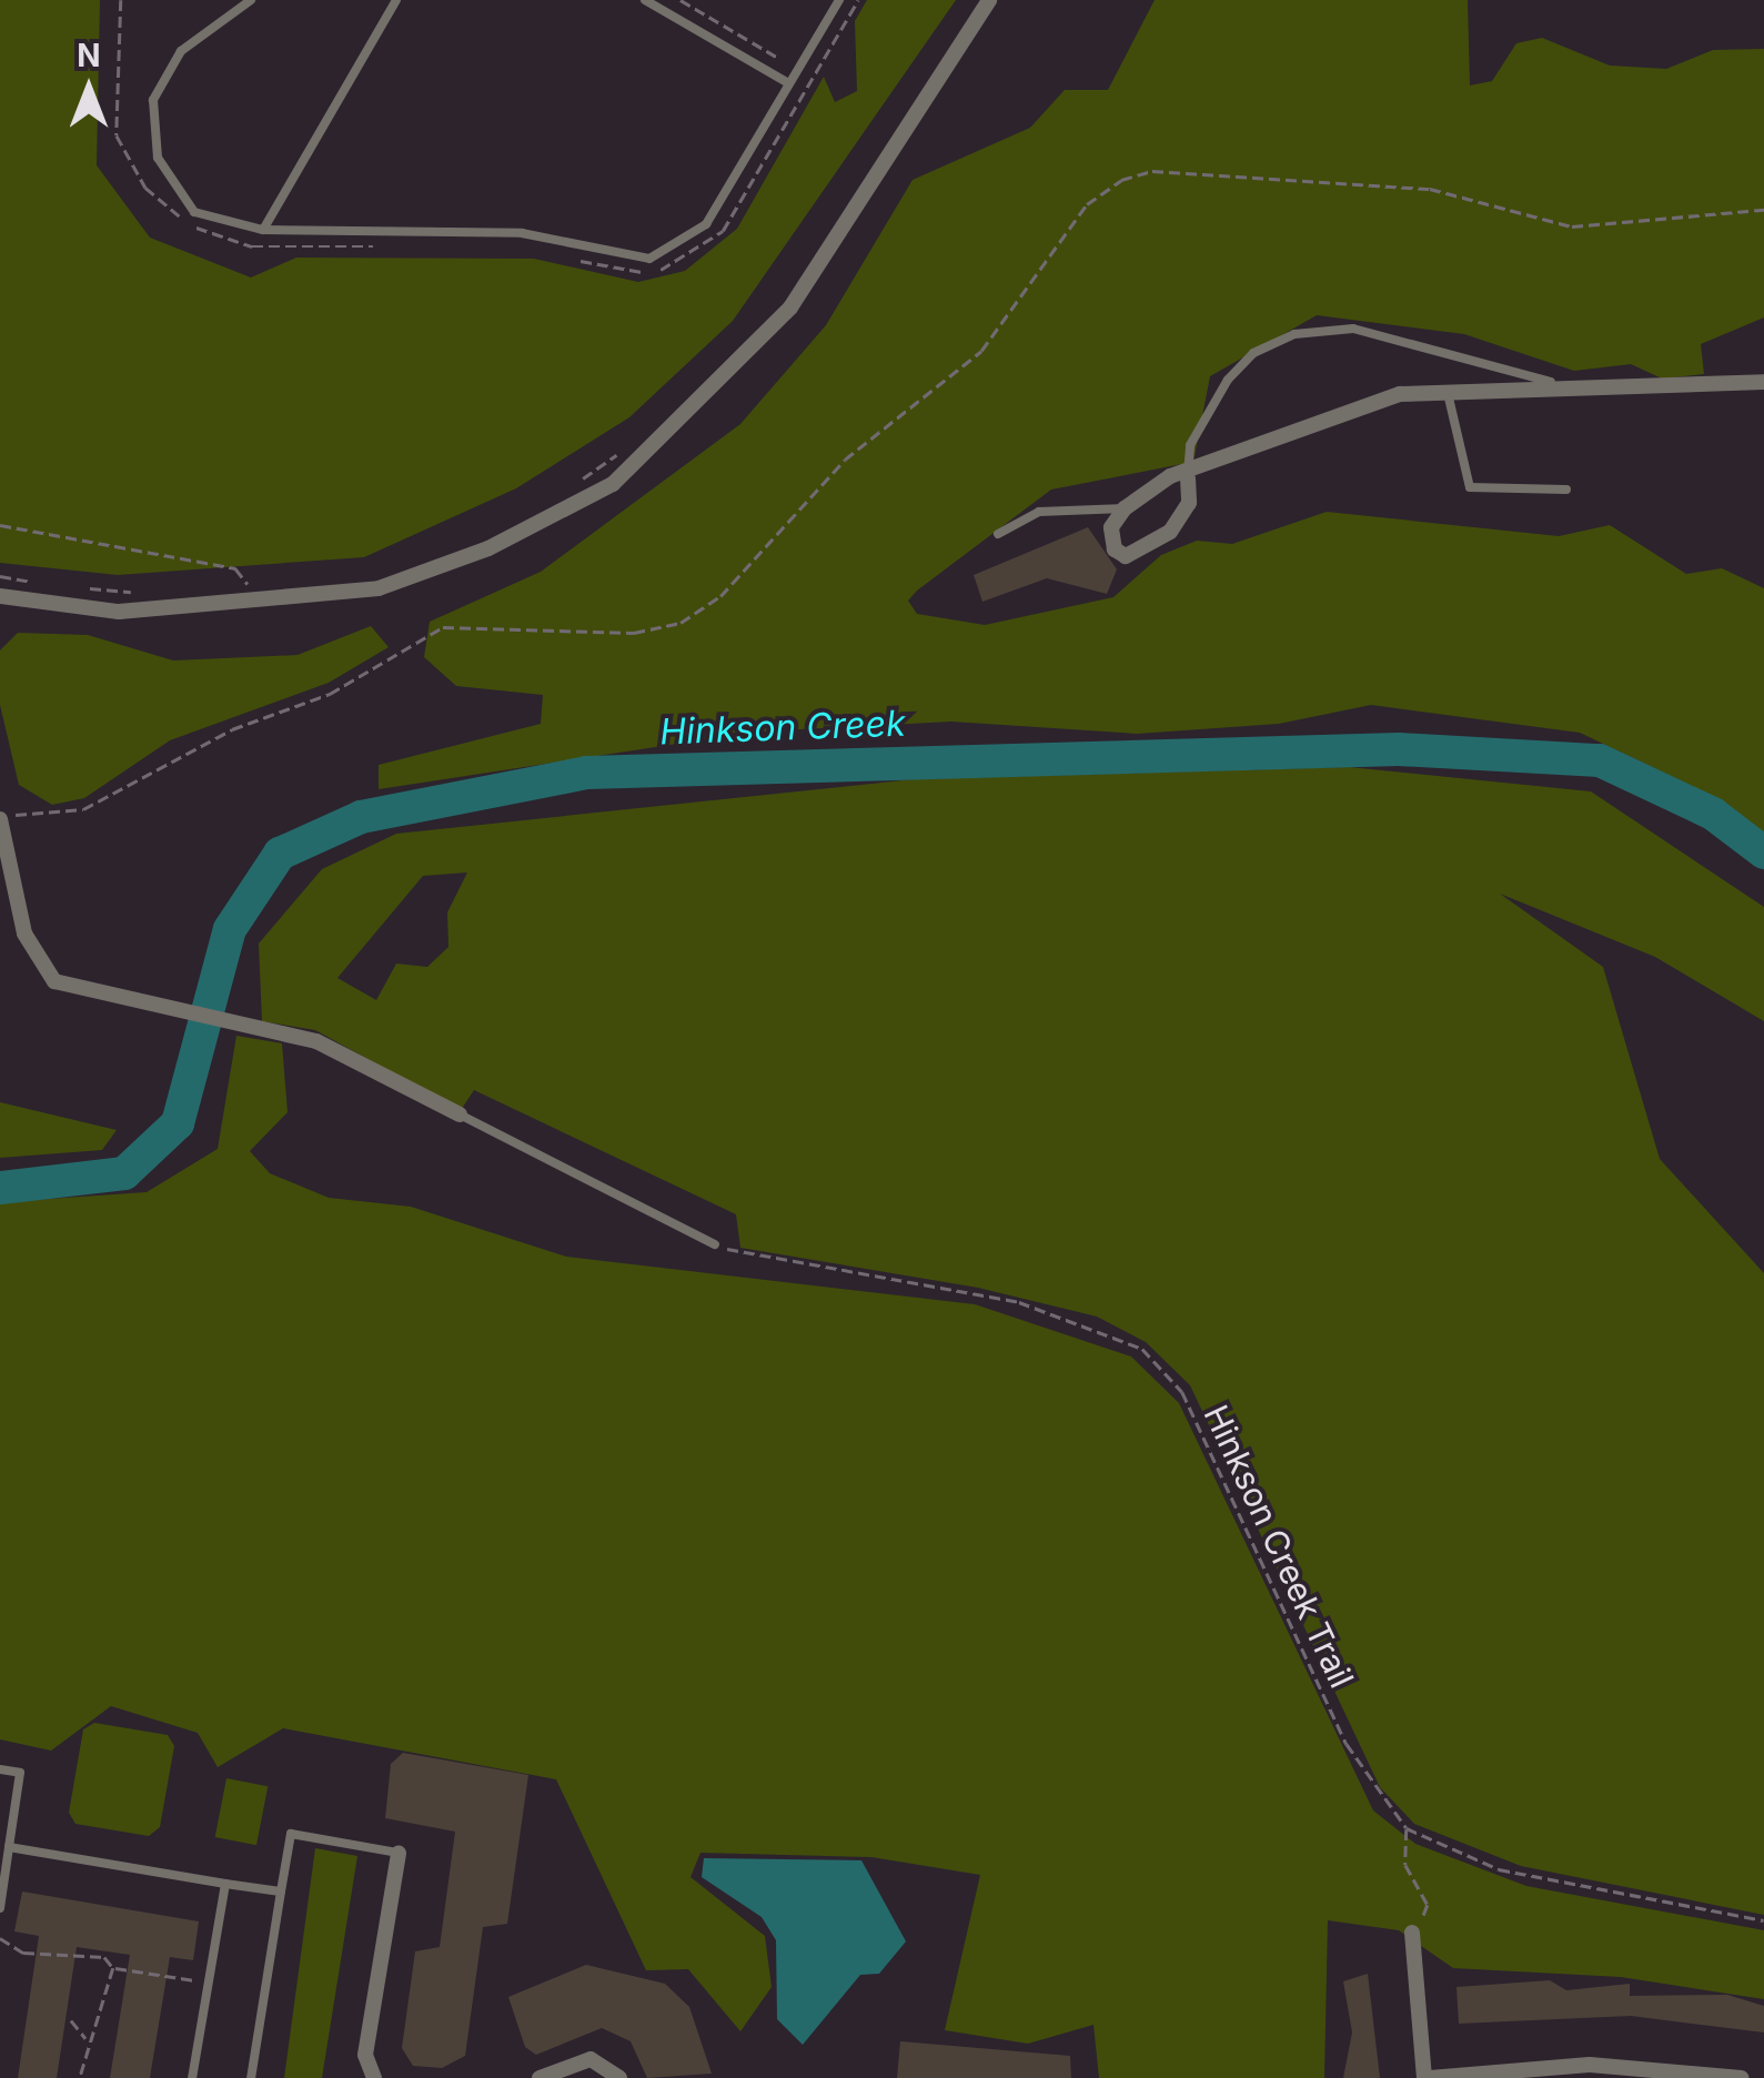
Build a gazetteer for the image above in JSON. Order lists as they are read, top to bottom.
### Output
{
  "streets": {
    "path": ["Hinkson Creek Trail"]
  },
  "water": ["Hinkson Creek"],
  "north": "top"
}
